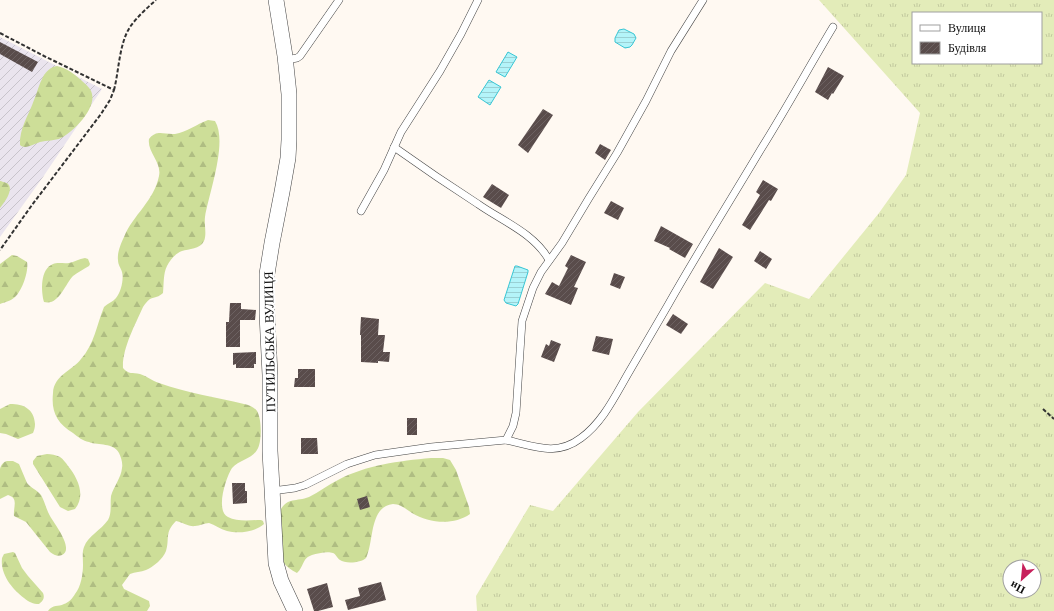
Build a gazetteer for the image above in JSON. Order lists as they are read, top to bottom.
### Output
{
  "streets": {
    "street": ["ПУТИЛЬСЬКА ВУЛИЦЯ"]
  },
  "legend": ["Вулиця", "Будівля"],
  "north": "bottom left"
}
